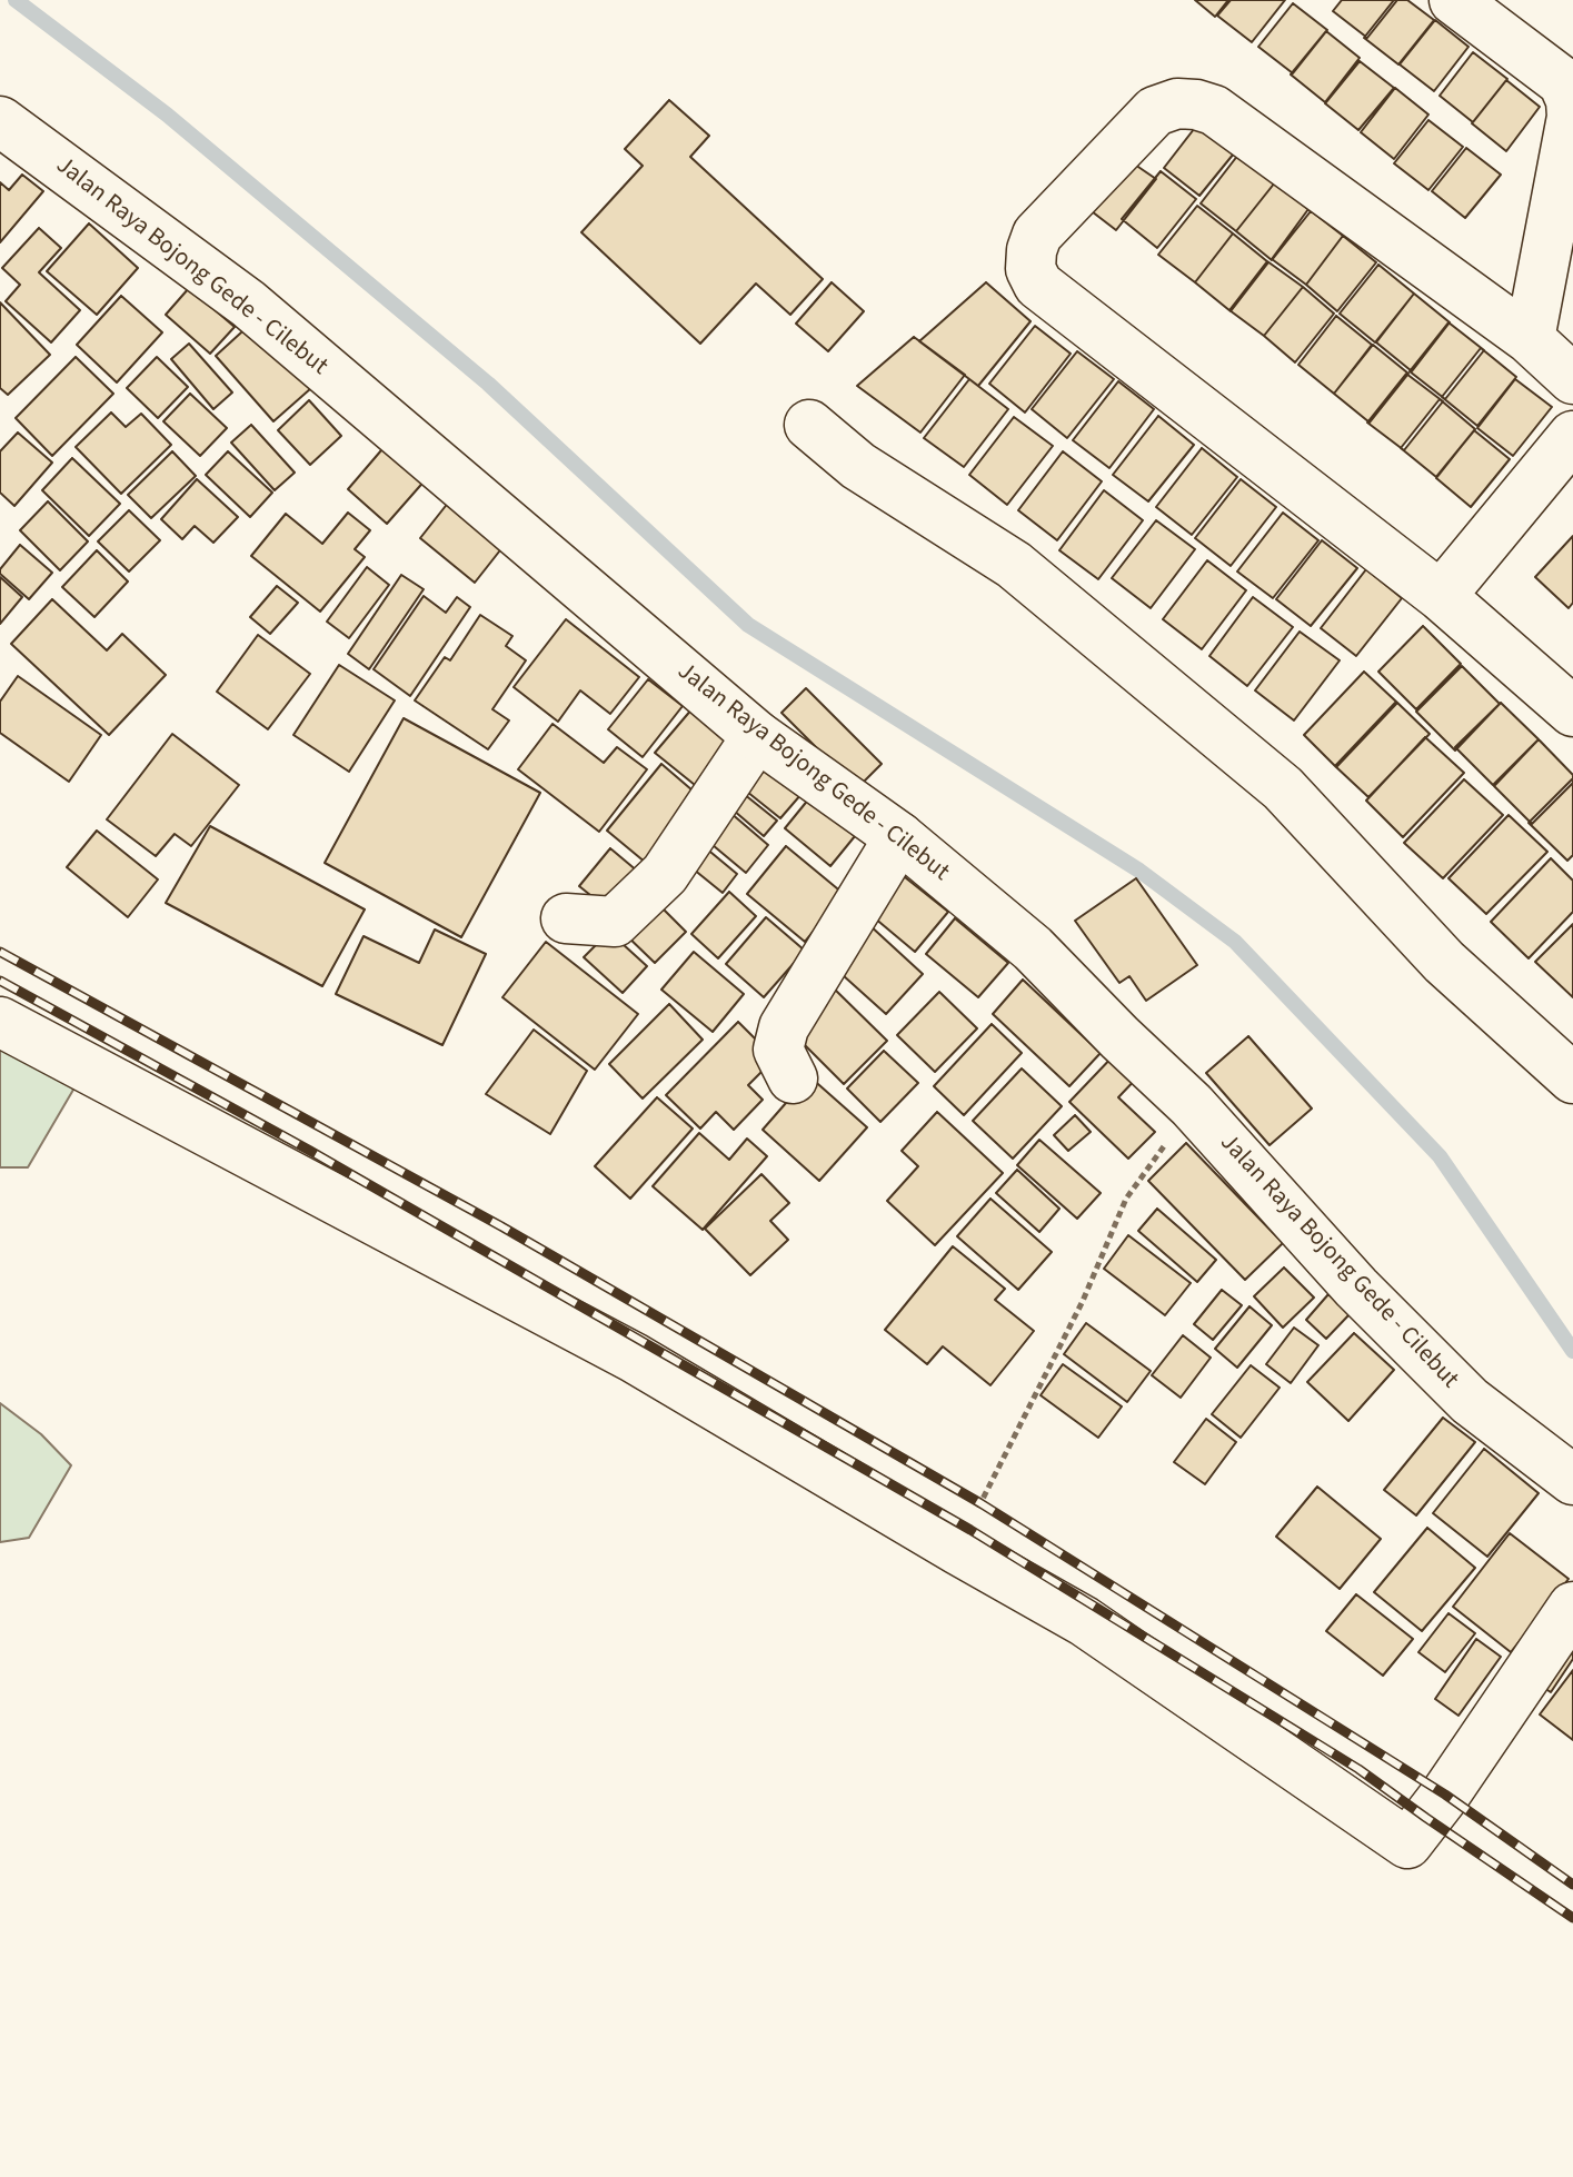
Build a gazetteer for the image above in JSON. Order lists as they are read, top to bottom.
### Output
{
  "streets": {
    "street": ["Jalan Raya Bojong Gede - Cilebut"]
  }
}
